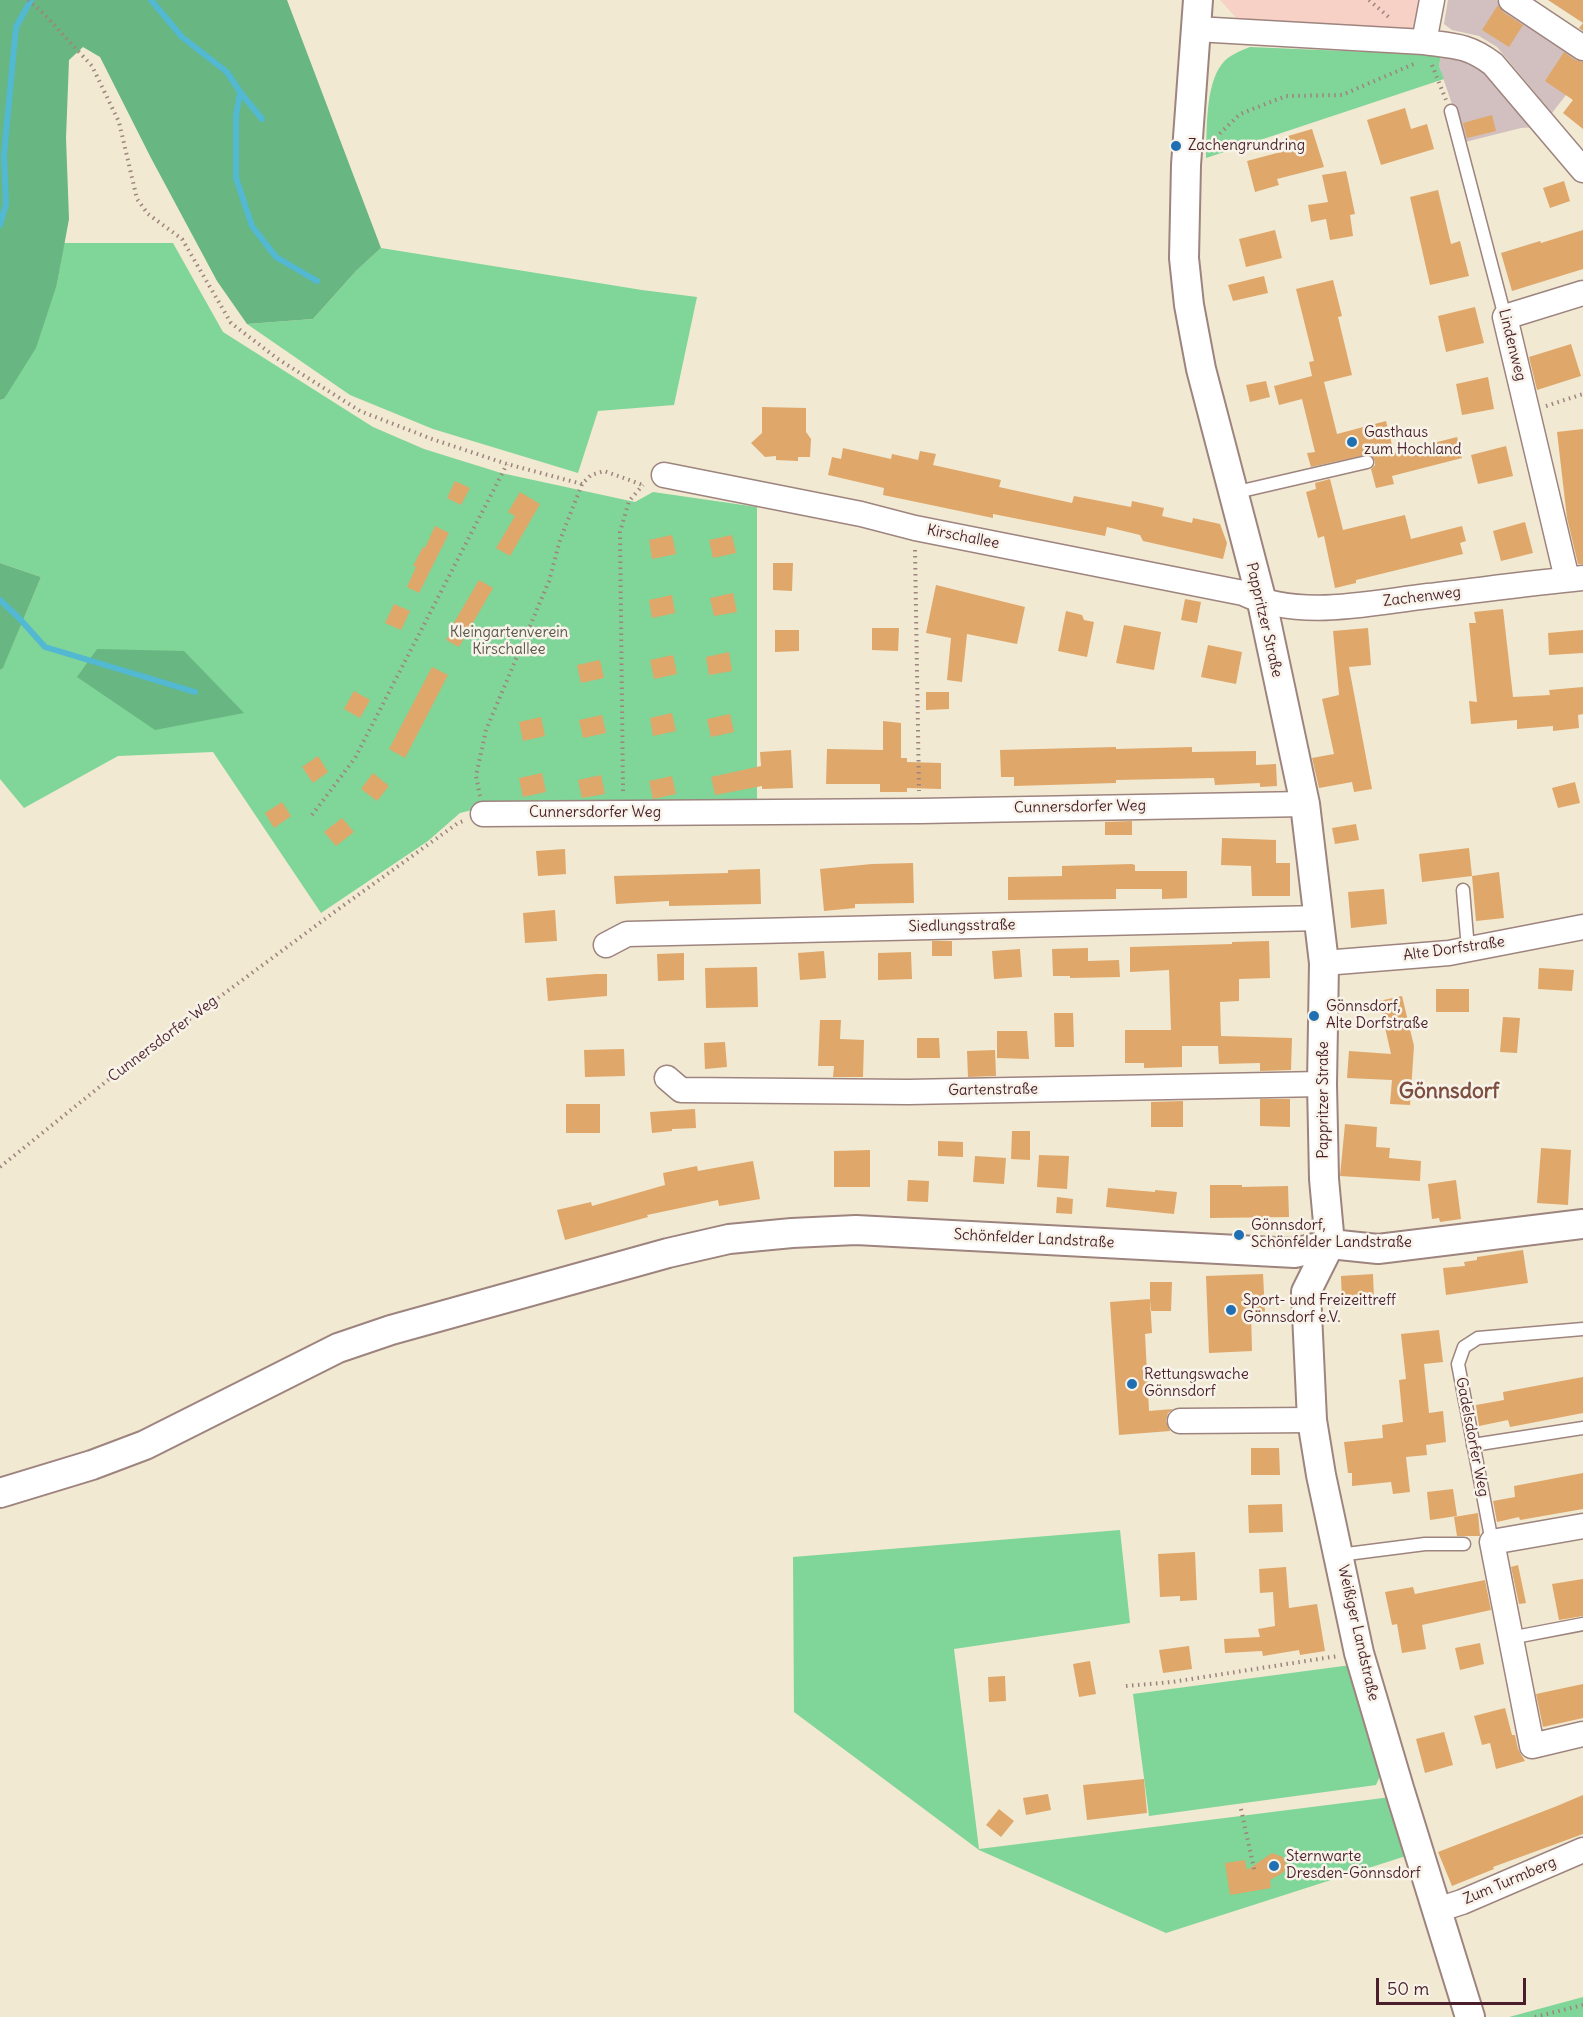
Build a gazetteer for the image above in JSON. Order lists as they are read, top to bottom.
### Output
{
  "streets": {
    "street": [
      "Lindenweg",
      "Kirschallee",
      "Zachenweg",
      "Pappritzer Straße",
      "Cunnersdorfer Weg",
      "Siedlungsstraße",
      "Alte Dorfstraße",
      "Gartenstraße",
      "Schönfelder Landstraße",
      "Gadelsdorfer Weg",
      "Weißiger Landstraße",
      "Zum Turmberg"
    ]
  },
  "crossings": [
    ["Lindenweg", "Zachenweg"],
    ["Kirschallee", "Zachenweg"],
    ["Kirschallee", "Pappritzer Straße"],
    ["Zachenweg", "Pappritzer Straße"],
    ["Pappritzer Straße", "Cunnersdorfer Weg"],
    ["Pappritzer Straße", "Siedlungsstraße"],
    ["Pappritzer Straße", "Alte Dorfstraße"],
    ["Pappritzer Straße", "Gartenstraße"],
    ["Pappritzer Straße", "Schönfelder Landstraße"],
    ["Pappritzer Straße", "Weißiger Landstraße"],
    ["Schönfelder Landstraße", "Weißiger Landstraße"],
    ["Weißiger Landstraße", "Zum Turmberg"]
  ],
  "districts": ["Gönnsdorf"],
  "parks": ["Kleingartenverein Kirschallee"],
  "places": [
    "Zachengrundring",
    "Gasthaus zum Hochland",
    "Gönnsdorf, Alte Dorfstraße",
    "Gönnsdorf, Schönfelder Landstraße",
    "Sport- und Freizeittreff Gönnsdorf e.V.",
    "Rettungswache Gönnsdorf",
    "Sternwarte Dresden-Gönnsdorf"
  ],
  "scale_bar": "50 m"
}
